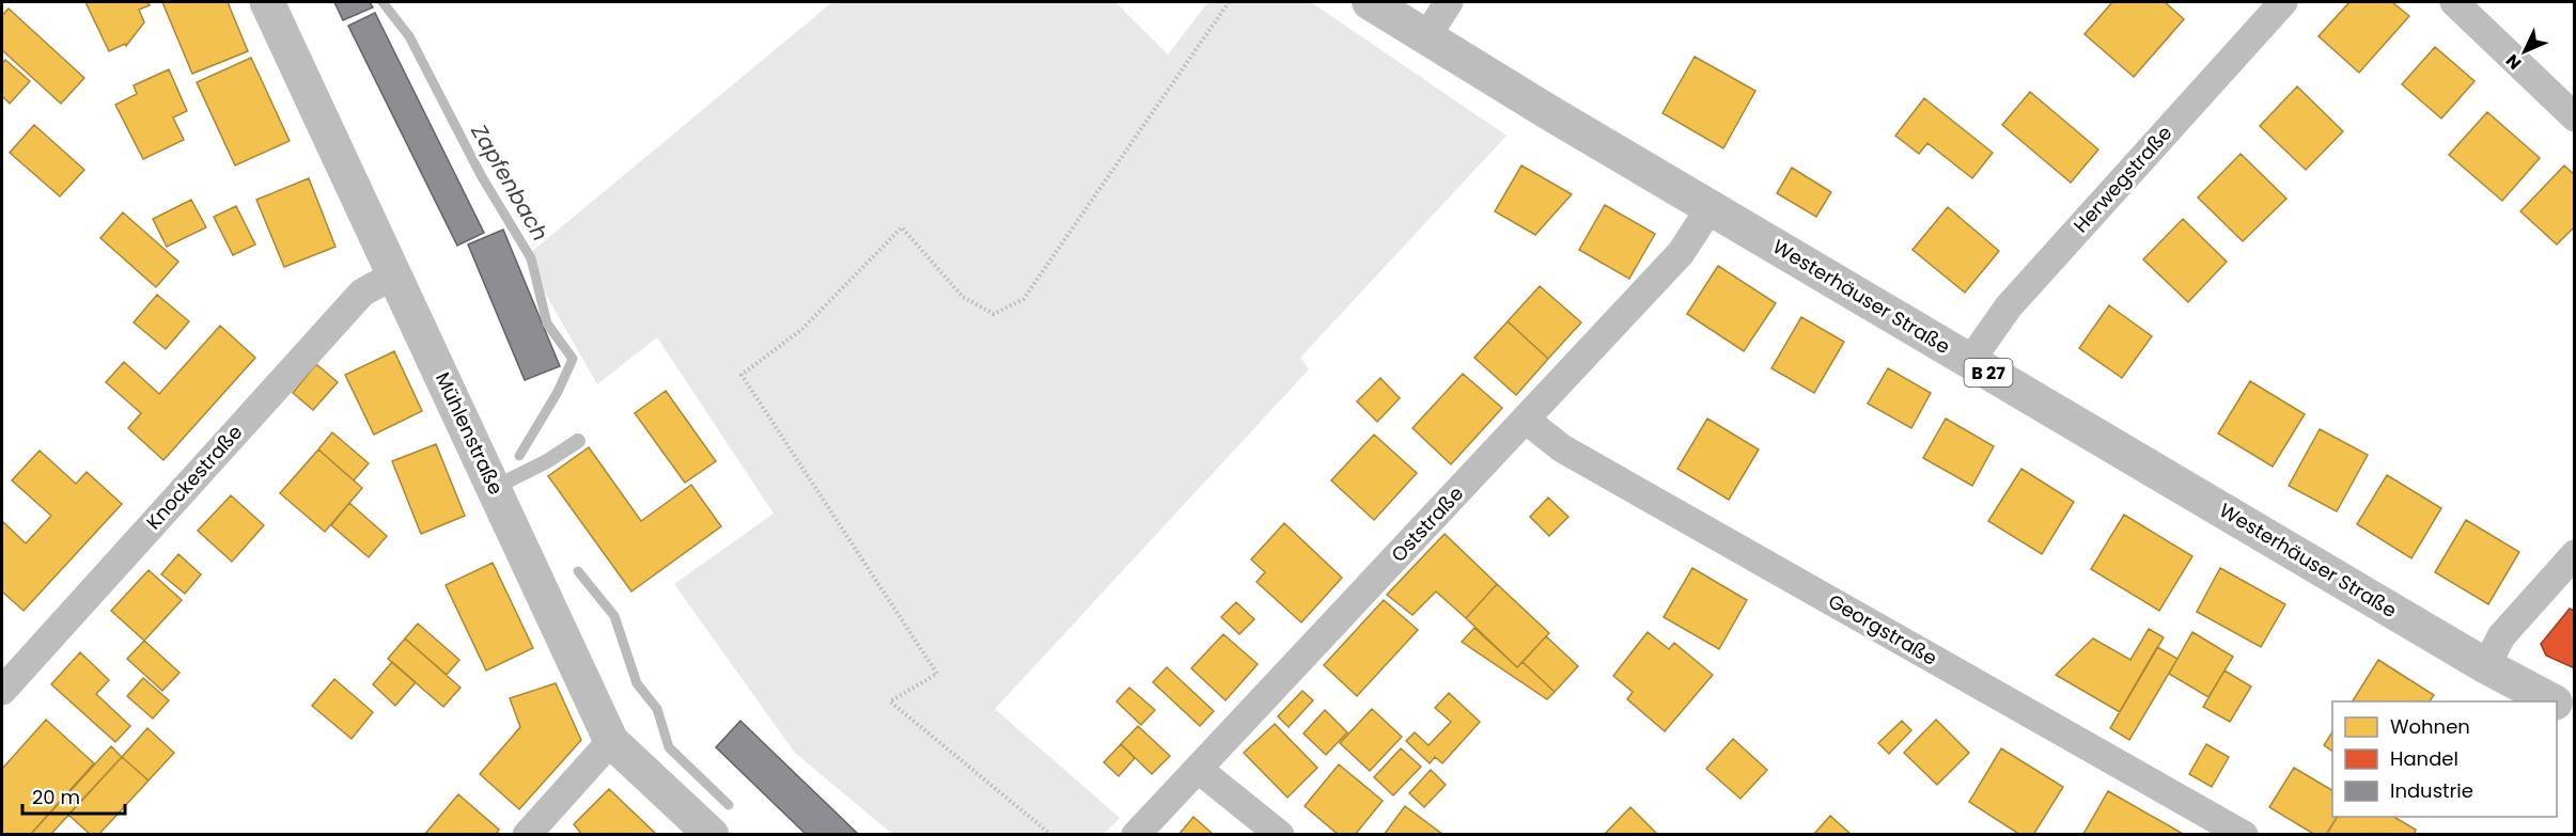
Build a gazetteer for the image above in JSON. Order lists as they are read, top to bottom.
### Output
{
  "streets": {
    "main road": ["Westerhäuser Straße", "B 27", "Mühlenstraße"],
    "street": [
      "Herwegstraße",
      "Knockestraße",
      "Oststraße",
      "Georgstraße"
    ]
  },
  "crossings": [
    ["Herwegstraße", "Westerhäuser Straße"],
    ["Westerhäuser Straße", "Oststraße"],
    ["Mühlenstraße", "Knockestraße"],
    ["Oststraße", "Georgstraße"]
  ],
  "water": ["Zapfenbach"],
  "legend": ["Wohnen", "Handel", "Industrie"],
  "scale_bar": "20 m",
  "north": "bottom left"
}
